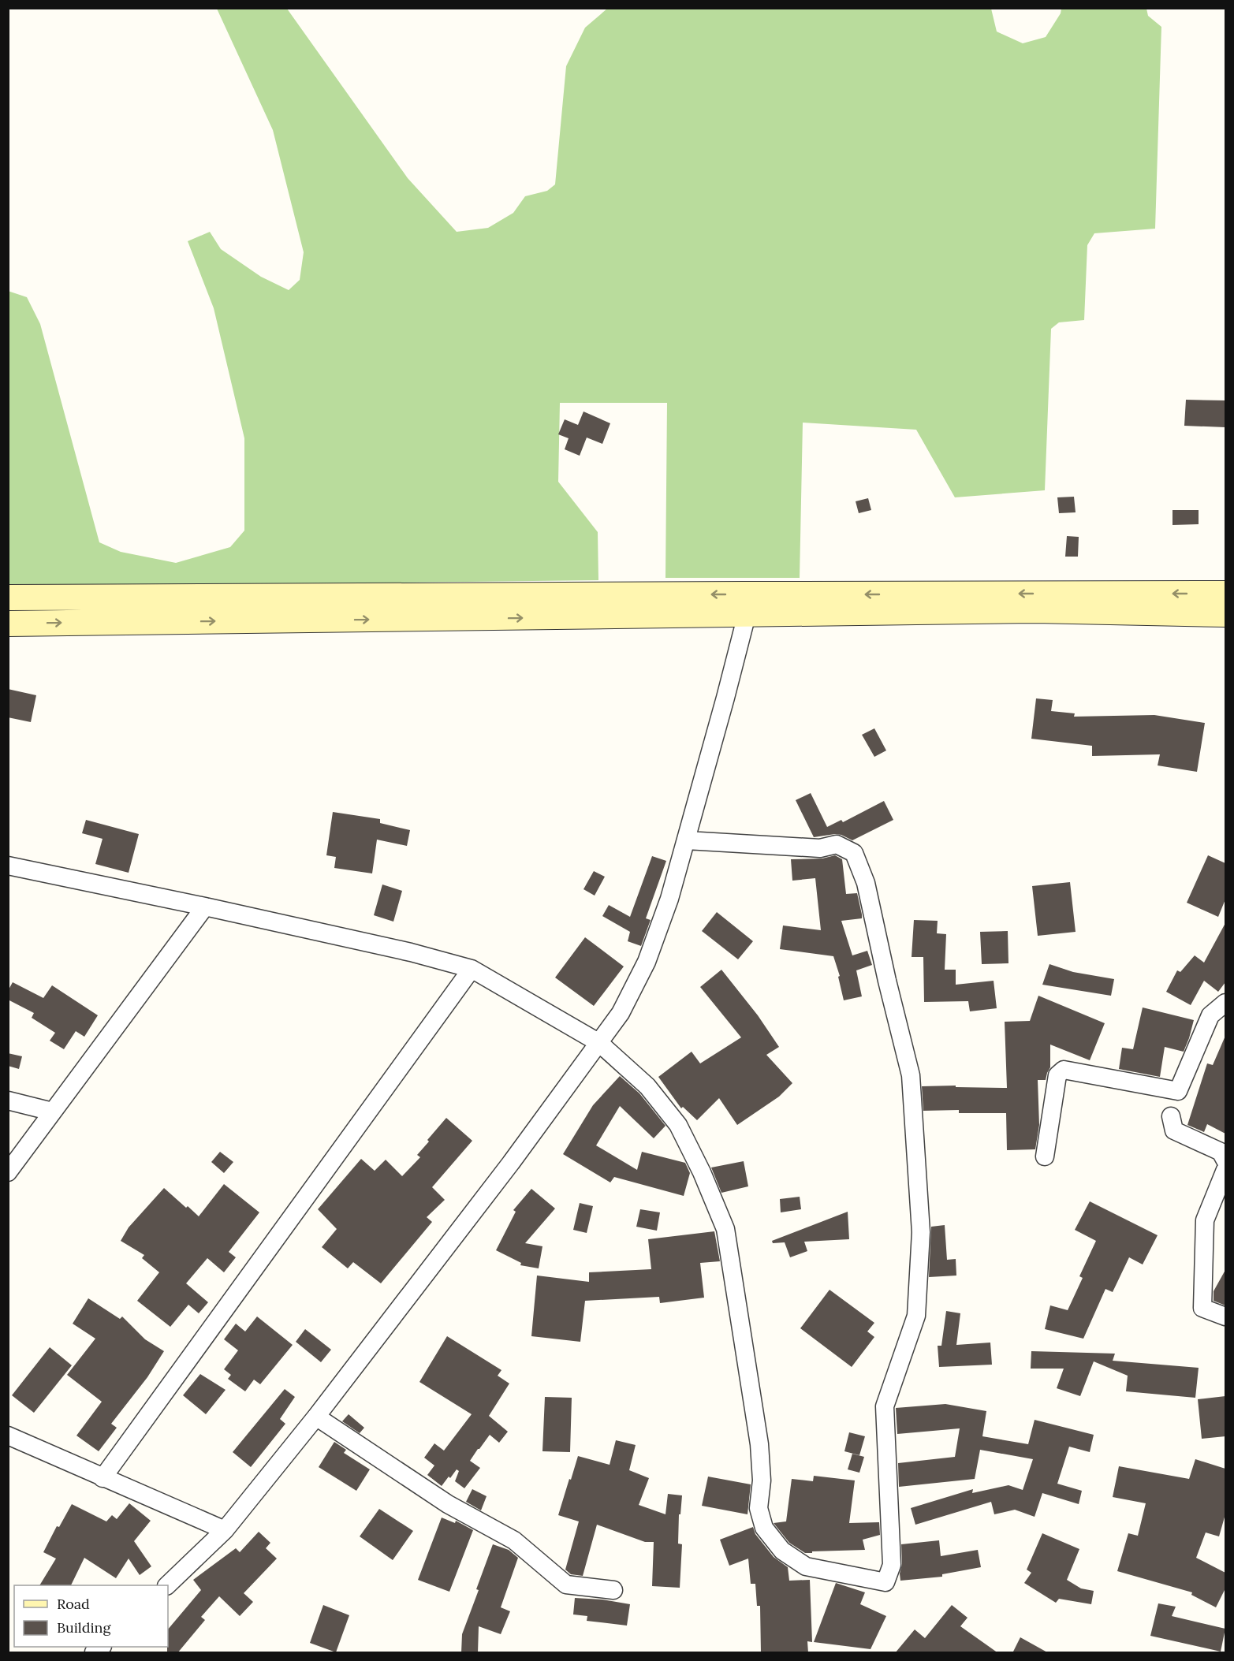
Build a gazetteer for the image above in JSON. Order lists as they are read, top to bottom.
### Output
{
  "legend": ["Road", "Building"]
}
